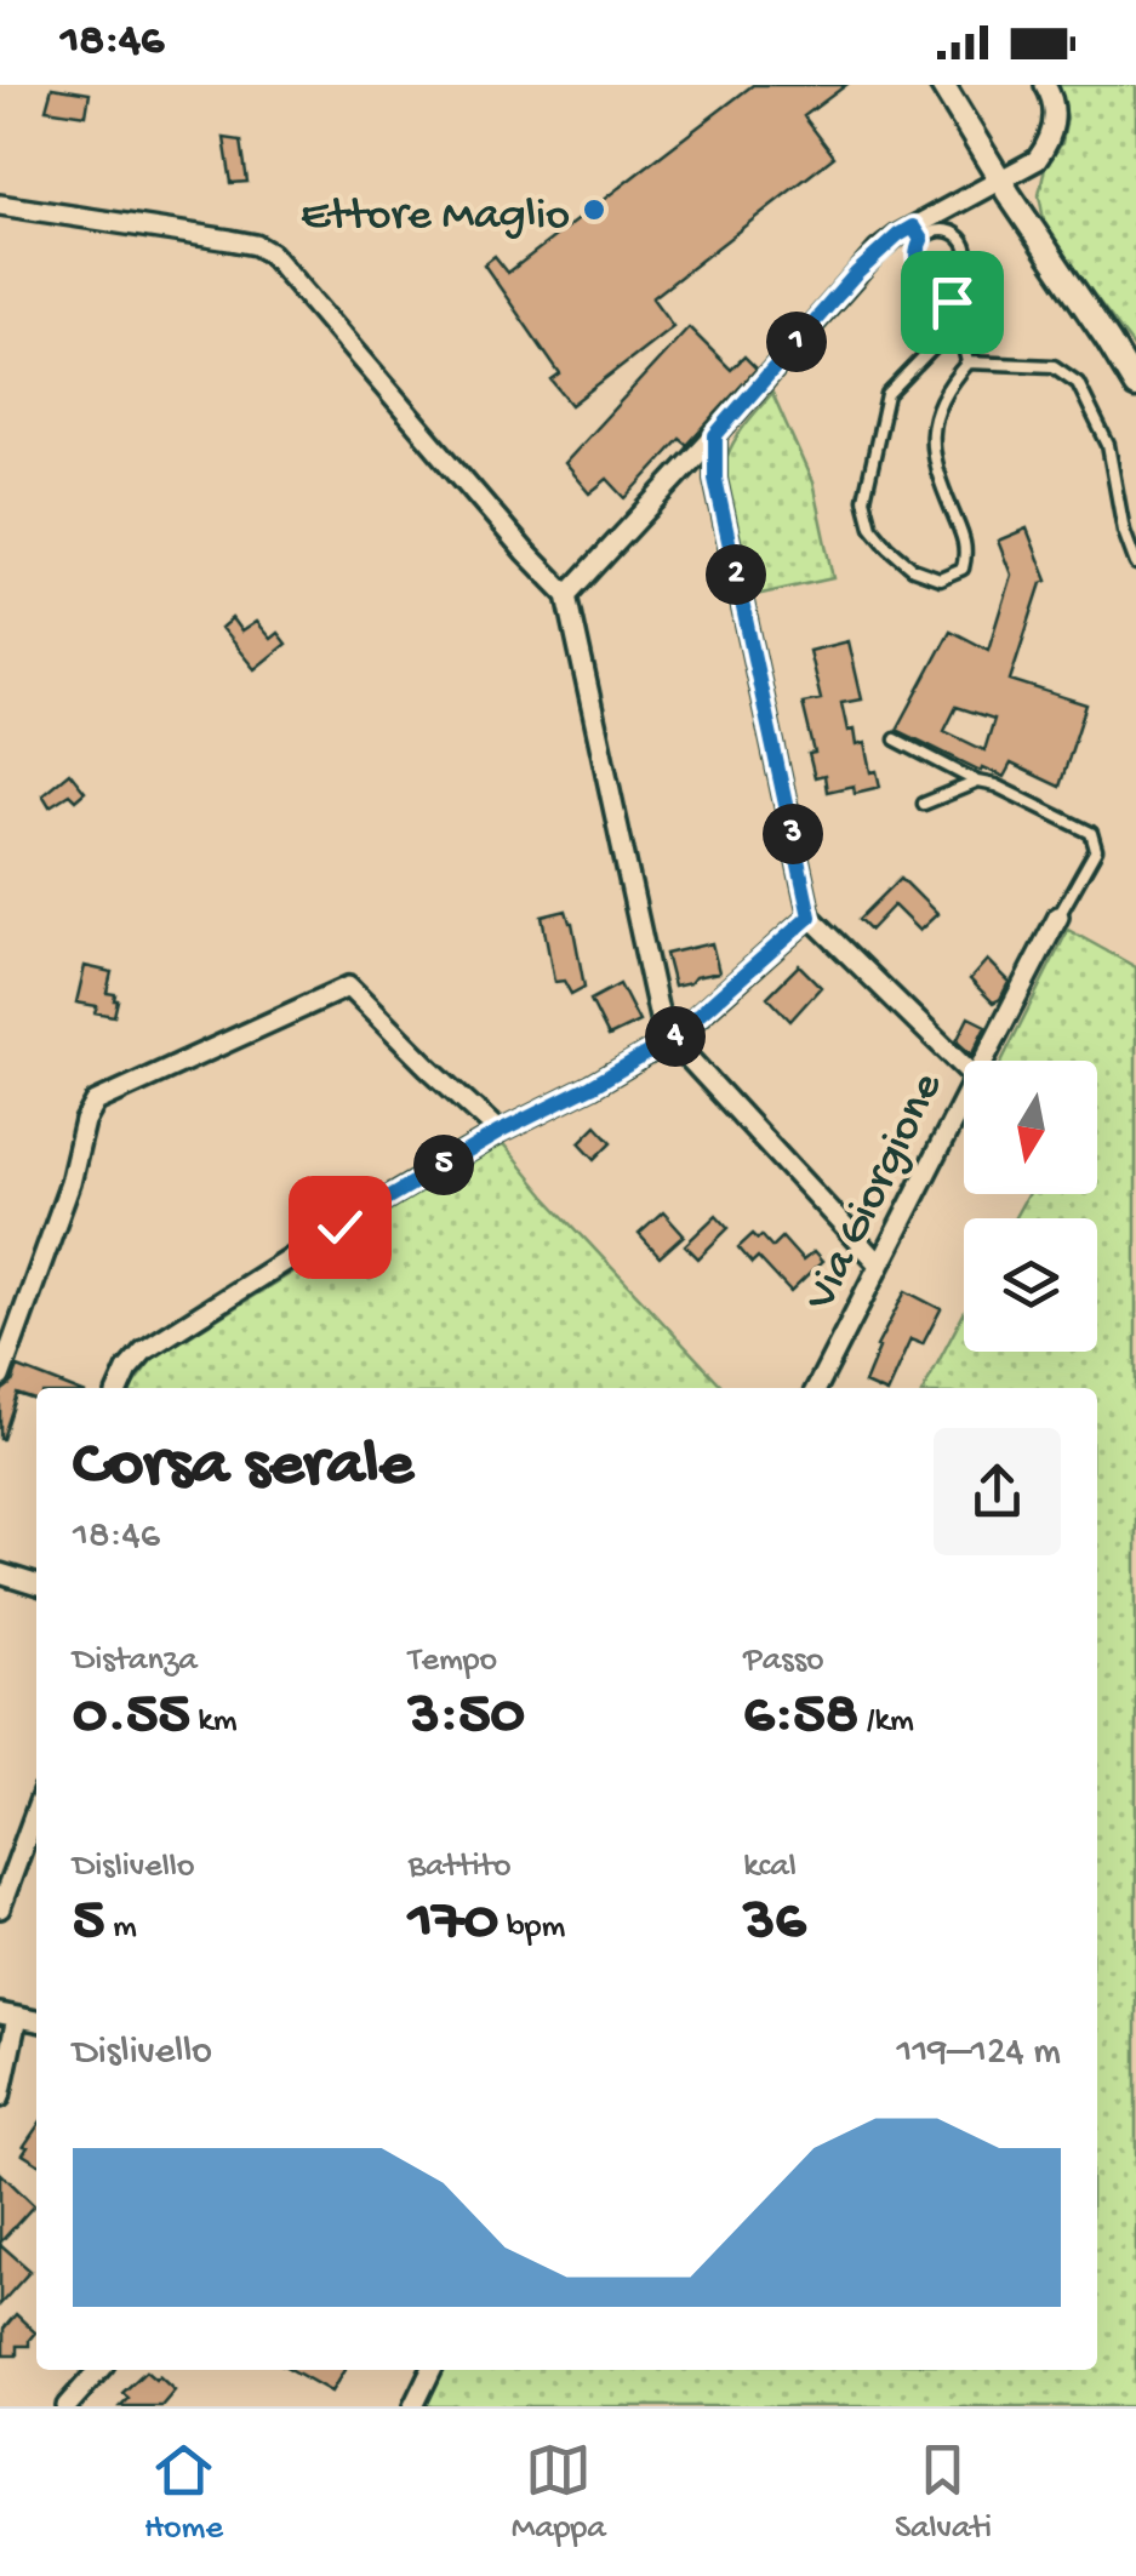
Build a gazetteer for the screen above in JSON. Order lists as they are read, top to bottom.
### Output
{
  "streets": {
    "street": ["Via Giorgione"]
  },
  "places": ["Ettore Maglio"],
  "north": "bottom",
  "page": {
    "status": "18:46",
    "pins": [
      "1",
      "2",
      "3",
      "4",
      "5"
    ],
    "heading": ["Corsa serale", "18:46"],
    "stats": [
      ["Distanza", "0.55 km"],
      ["Tempo", "3:50"],
      ["Passo", "6:58 /km"],
      ["Dislivello", "5 m"],
      ["Battito", "170 bpm"],
      ["kcal", "36"]
    ],
    "chart": ["Dislivello", "119–124 m"],
    "tabs": ["Home", "Mappa", "Salvati"]
  }
}
